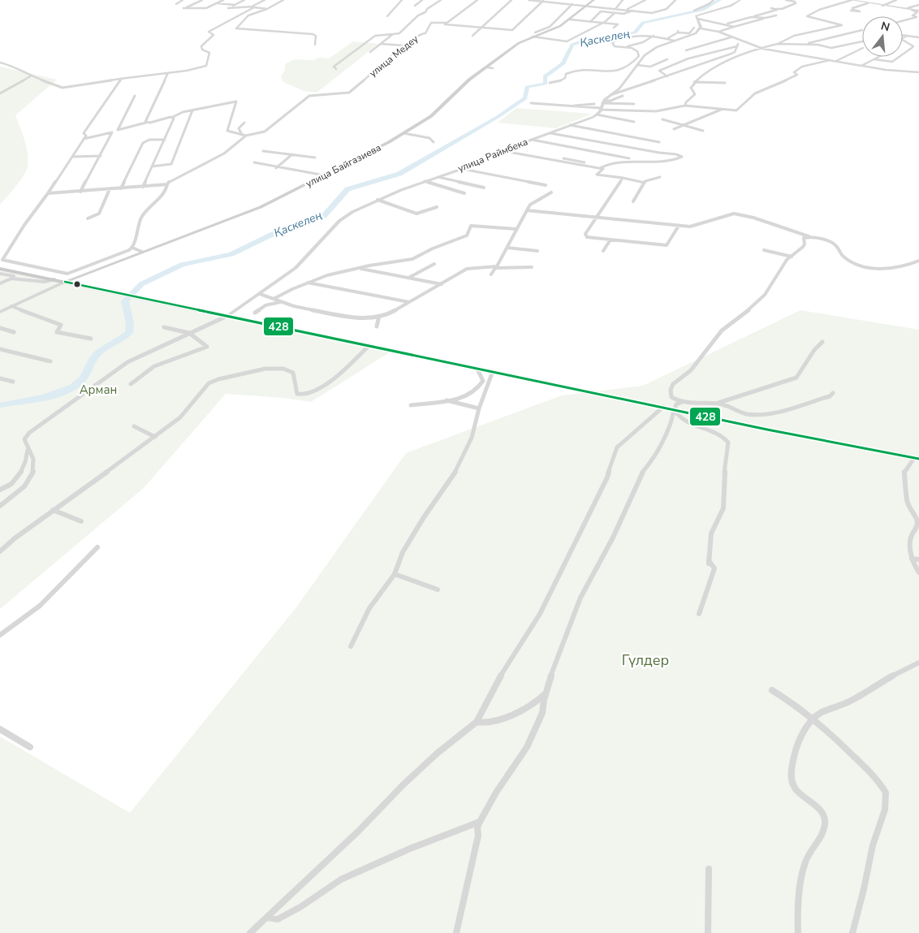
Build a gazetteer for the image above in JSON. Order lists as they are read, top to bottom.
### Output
{
  "streets": {
    "main road": ["улица Байгазиева"],
    "street": ["улица Медеу", "улица Раймбека"]
  },
  "water": ["Қаскелең"],
  "parks": ["Арман", "Гүлдер"],
  "lines": ["transit line 428"],
  "north": "top"
}
